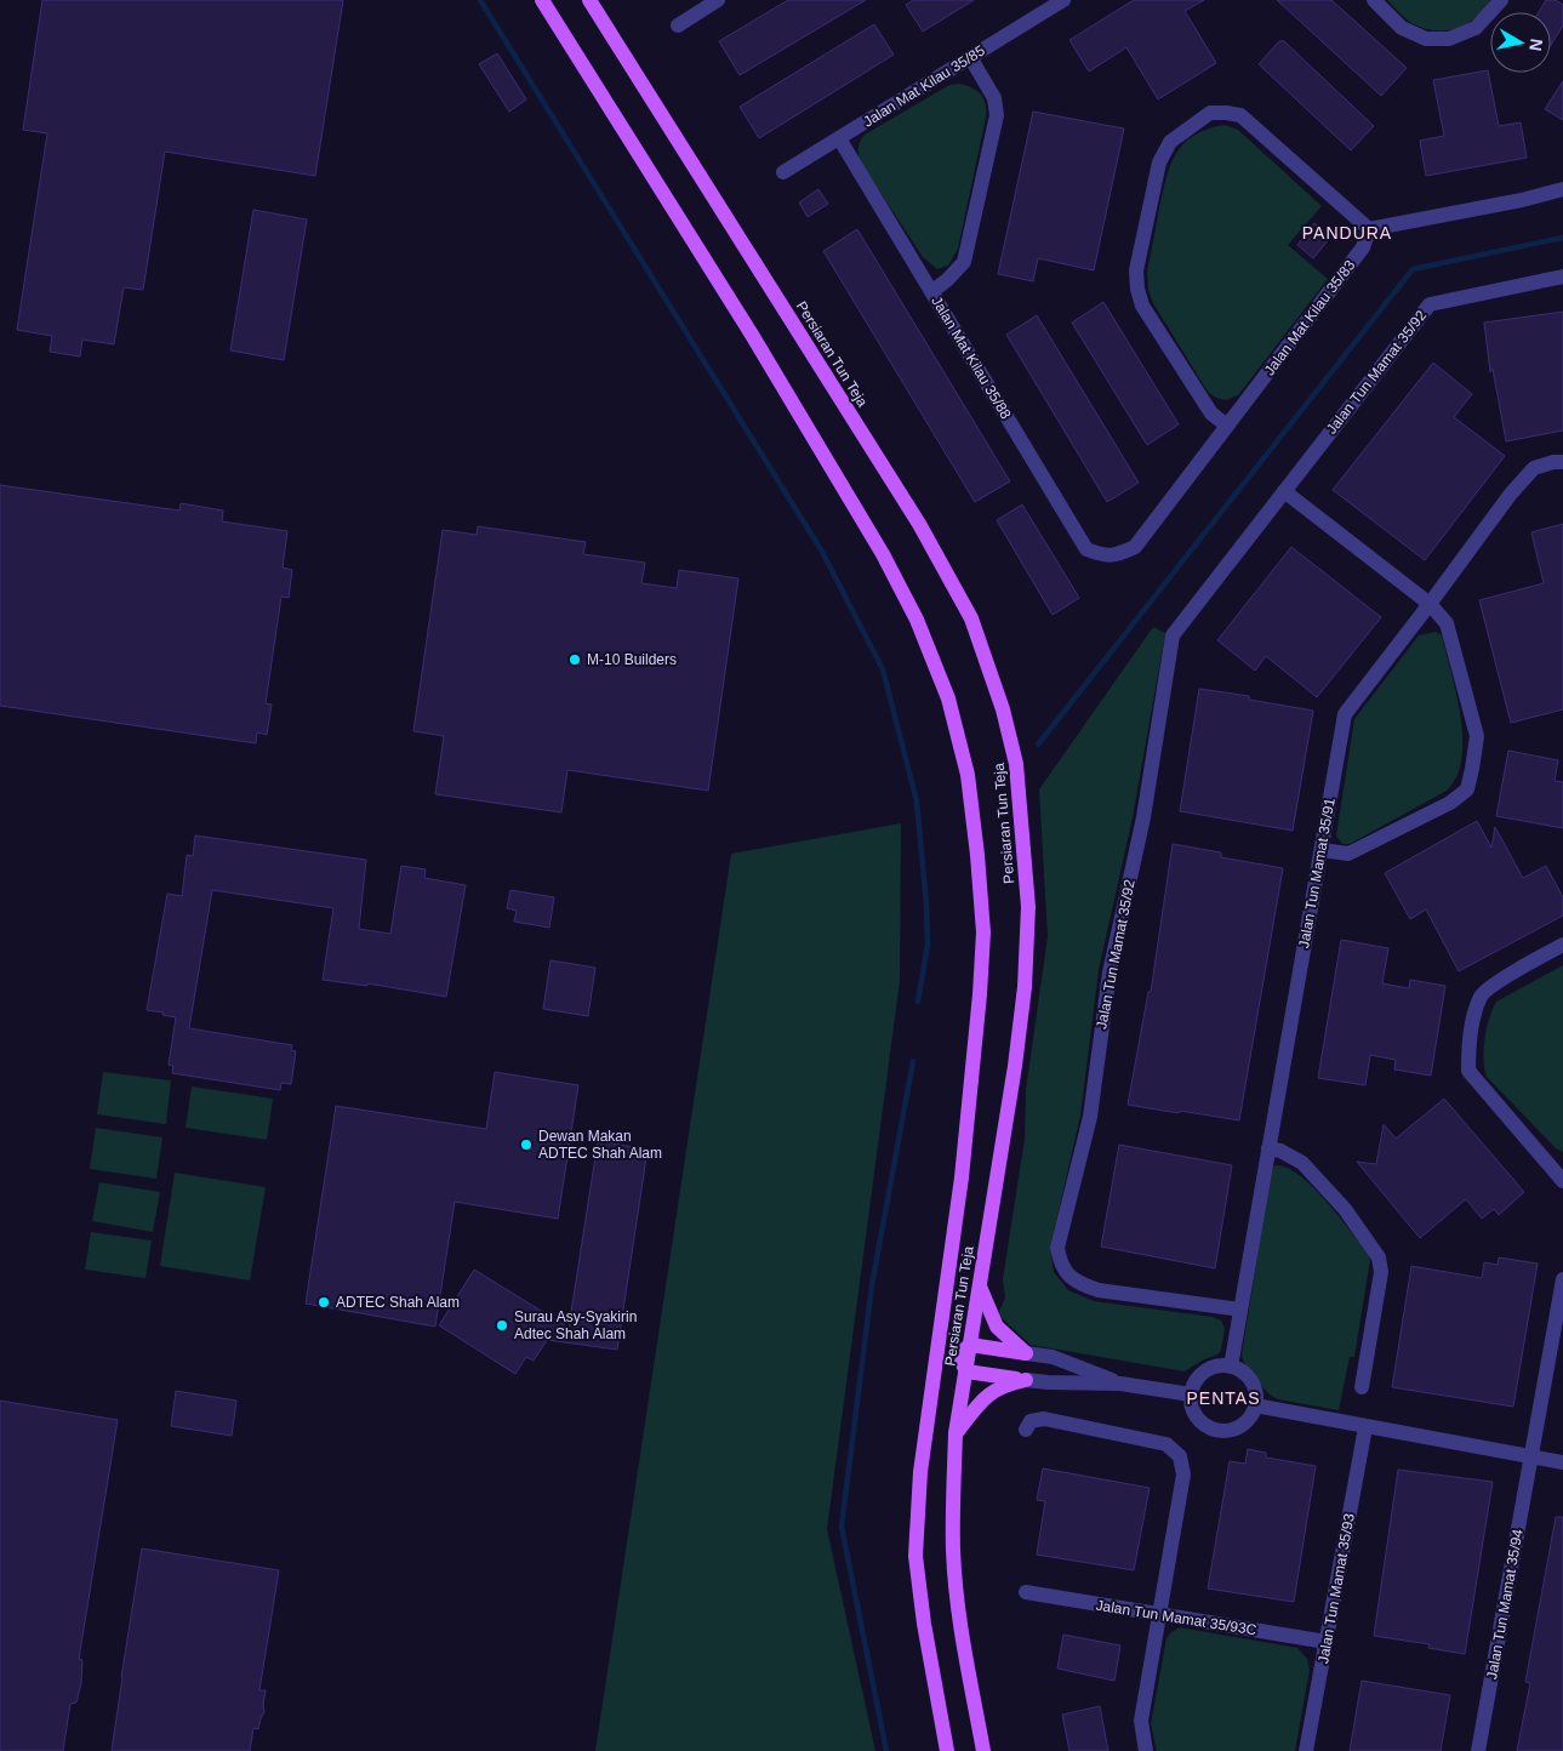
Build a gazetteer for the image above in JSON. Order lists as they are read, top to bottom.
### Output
{
  "streets": {
    "main road": ["Persiaran Tun Teja"],
    "street": [
      "Jalan Mat Kilau 35/85",
      "Jalan Mat Kilau 35/83",
      "Jalan Mat Kilau 35/88",
      "Jalan Tun Mamat 35/92",
      "Jalan Tun Mamat 35/91",
      "Jalan Tun Mamat 35/93",
      "Jalan Tun Mamat 35/94",
      "Jalan Tun Mamat 35/93C"
    ]
  },
  "crossings": [
    ["Jalan Mat Kilau 35/85", "Jalan Mat Kilau 35/88"],
    ["Jalan Mat Kilau 35/83", "Jalan Mat Kilau 35/88"],
    ["Jalan Tun Mamat 35/92", "Jalan Tun Mamat 35/91"],
    ["Jalan Tun Mamat 35/93", "Jalan Tun Mamat 35/93C"]
  ],
  "districts": ["PANDURA", "PENTAS"],
  "places": [
    "M-10 Builders",
    "Dewan Makan ADTEC Shah Alam",
    "ADTEC Shah Alam",
    "Surau Asy-Syakirin Adtec Shah Alam"
  ],
  "north": "right"
}
